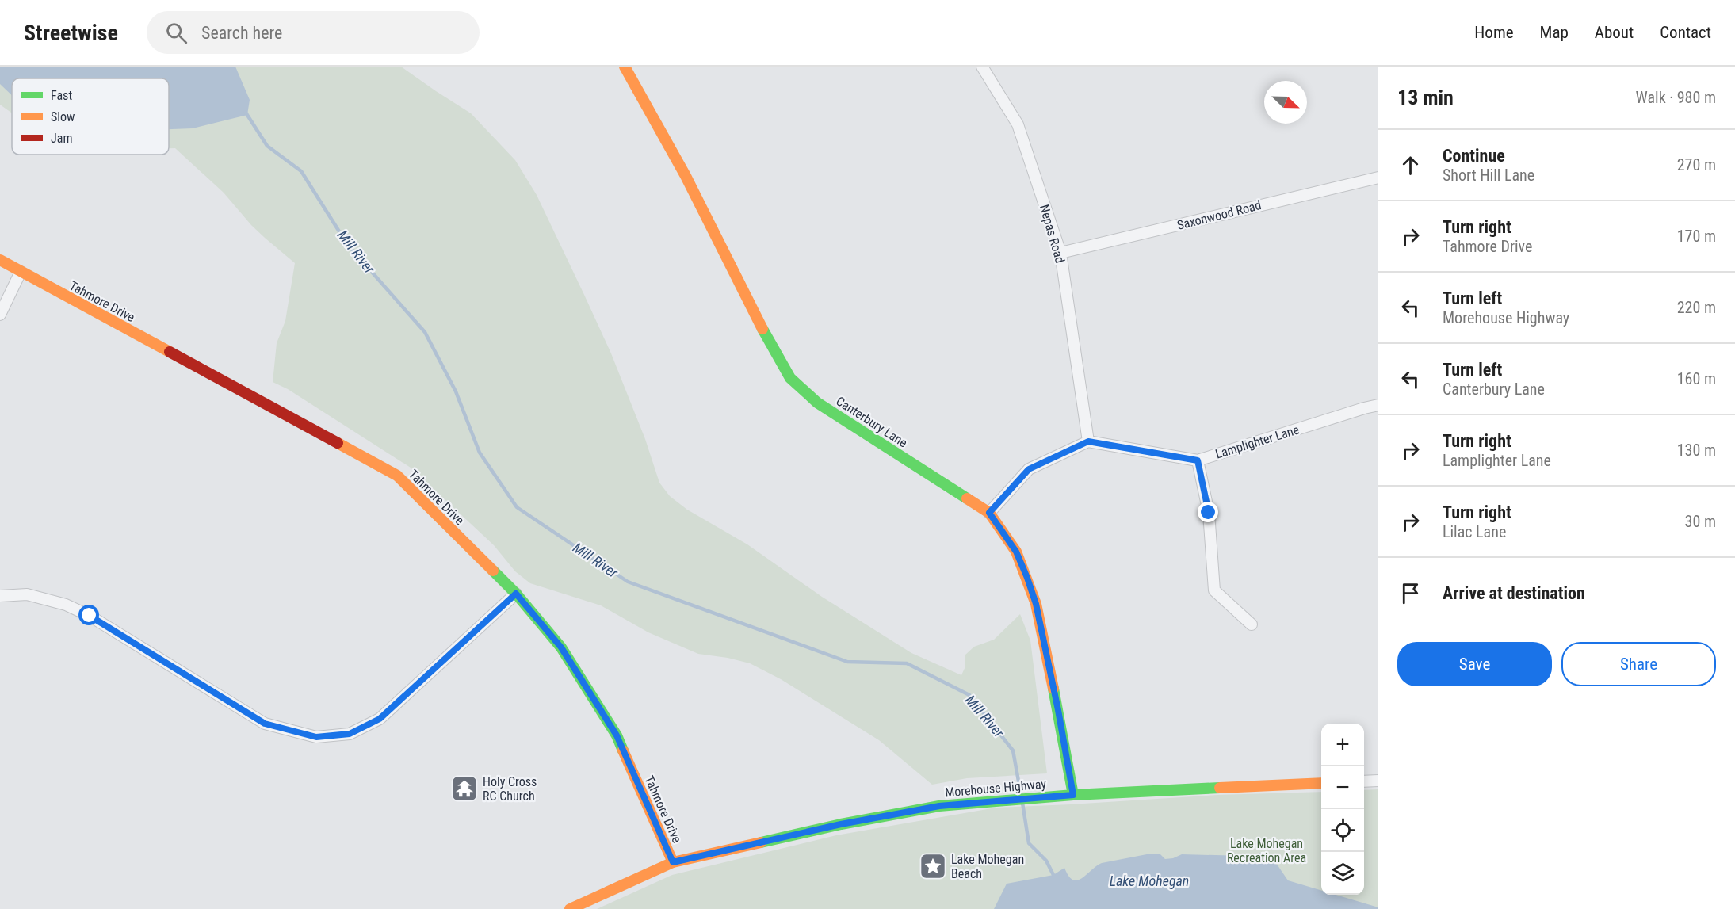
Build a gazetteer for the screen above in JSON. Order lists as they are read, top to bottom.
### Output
{
  "streets": {
    "street": [
      "Saxonwood Road",
      "Nepas Road",
      "Tahmore Drive",
      "Canterbury Lane",
      "Lamplighter Lane",
      "Morehouse Highway"
    ]
  },
  "crossings": [
    ["Saxonwood Road", "Nepas Road"],
    ["Nepas Road", "Lamplighter Lane"],
    ["Tahmore Drive", "Morehouse Highway"],
    ["Canterbury Lane", "Morehouse Highway"]
  ],
  "water": ["Mill River", "Lake Mohegan"],
  "parks": ["Lake Mohegan Recreation Area"],
  "places": {
    "temple": ["Holy Cross RC Church"],
    "place": ["Lake Mohegan Beach"]
  },
  "legend": ["Fast", "Slow", "Jam"],
  "north": "bottom right",
  "page": {
    "header": "Streetwise",
    "search": "Search here",
    "nav": [
      "Home",
      "Map",
      "About",
      "Contact"
    ],
    "heading": ["13 min", "Walk · 980 m"],
    "list": [
      ["Continue", "Short Hill Lane", "270 m"],
      ["Turn right", "Tahmore Drive", "170 m"],
      ["Turn left", "Morehouse Highway", "220 m"],
      ["Turn left", "Canterbury Lane", "160 m"],
      ["Turn right", "Lamplighter Lane", "130 m"],
      ["Turn right", "Lilac Lane", "30 m"],
      "Arrive at destination"
    ],
    "buttons": ["Save", "Share"],
    "map_buttons": ["+", "−"]
  }
}
